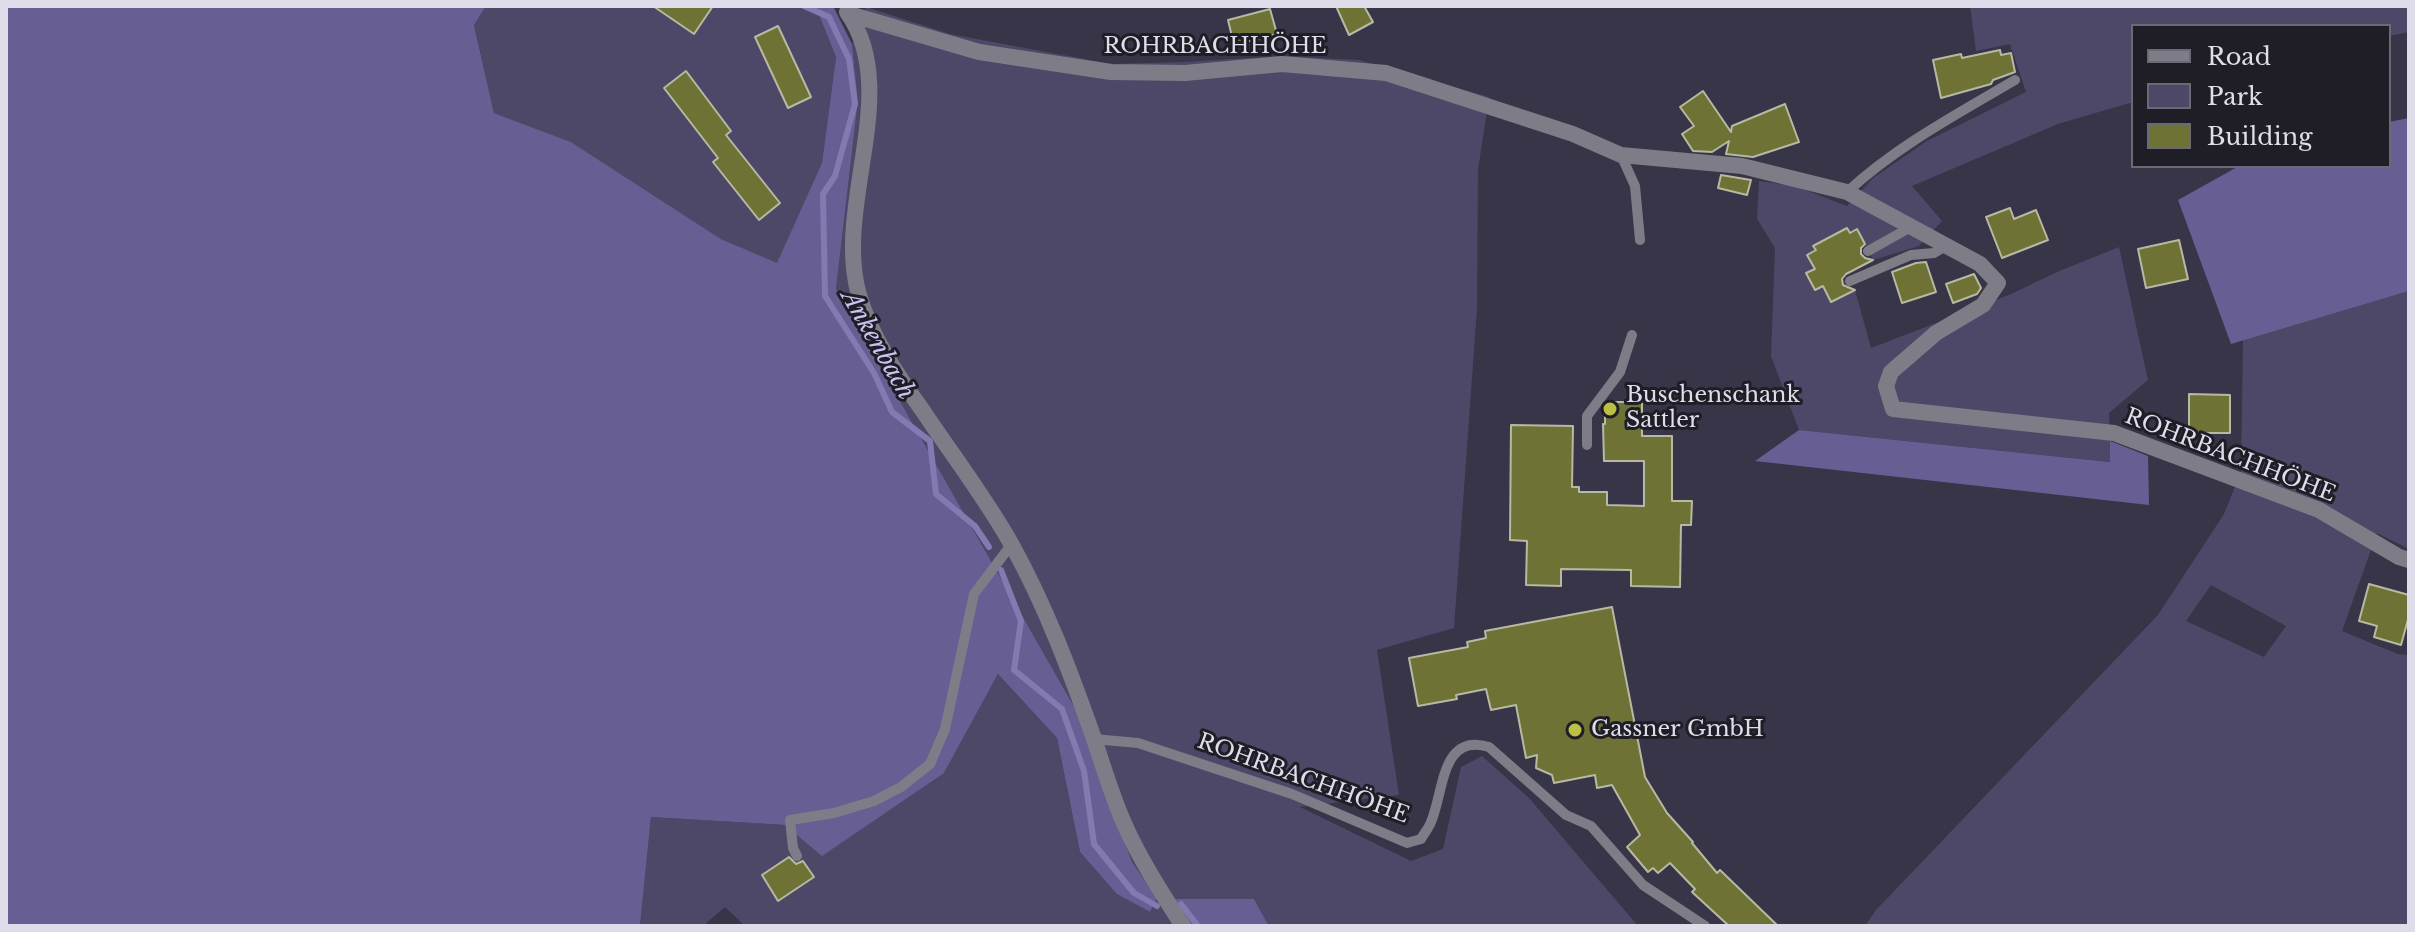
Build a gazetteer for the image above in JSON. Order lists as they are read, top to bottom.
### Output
{
  "streets": {
    "street": ["ROHRBACHHÖHE"]
  },
  "water": ["Ankenbach"],
  "places": ["Buschenschank Sattler", "Gassner GmbH"],
  "legend": ["Road", "Park", "Building"]
}
